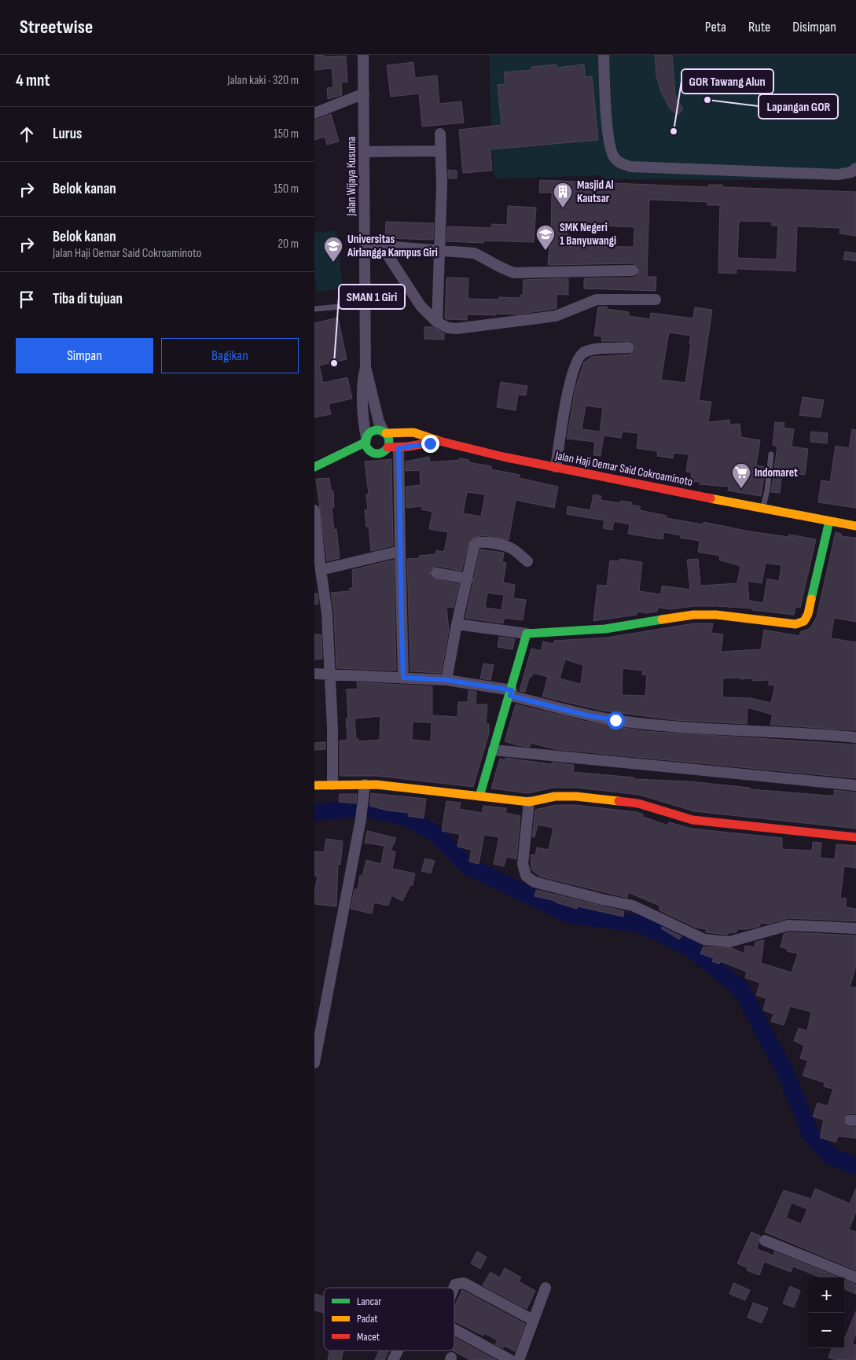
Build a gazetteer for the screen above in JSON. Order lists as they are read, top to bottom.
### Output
{
  "streets": {
    "street": ["Jalan Wijaya Kusuma", "Jalan Haji Oemar Said Cokroaminoto"]
  },
  "places": {
    "other": ["Lapangan GOR", "GOR Tawang Alun", "SMAN 1 Giri"],
    "building": ["Masjid Al Kautsar"],
    "school or university": ["SMK Negeri 1 Banyuwangi", "Universitas Airlangga Kampus Giri"],
    "supermarket": ["Indomaret"]
  },
  "legend": ["Lancar", "Padat", "Macet"],
  "page": {
    "header": "Streetwise",
    "nav": ["Peta", "Rute", "Disimpan"],
    "heading": ["4 mnt", "Jalan kaki · 320 m"],
    "list": [
      ["Lurus", "150 m"],
      ["Belok kanan", "150 m"],
      ["Belok kanan", "Jalan Haji Oemar Said Cokroaminoto", "20 m"],
      "Tiba di tujuan"
    ],
    "buttons": ["Simpan", "Bagikan"],
    "map_buttons": ["+", "−"]
  }
}
